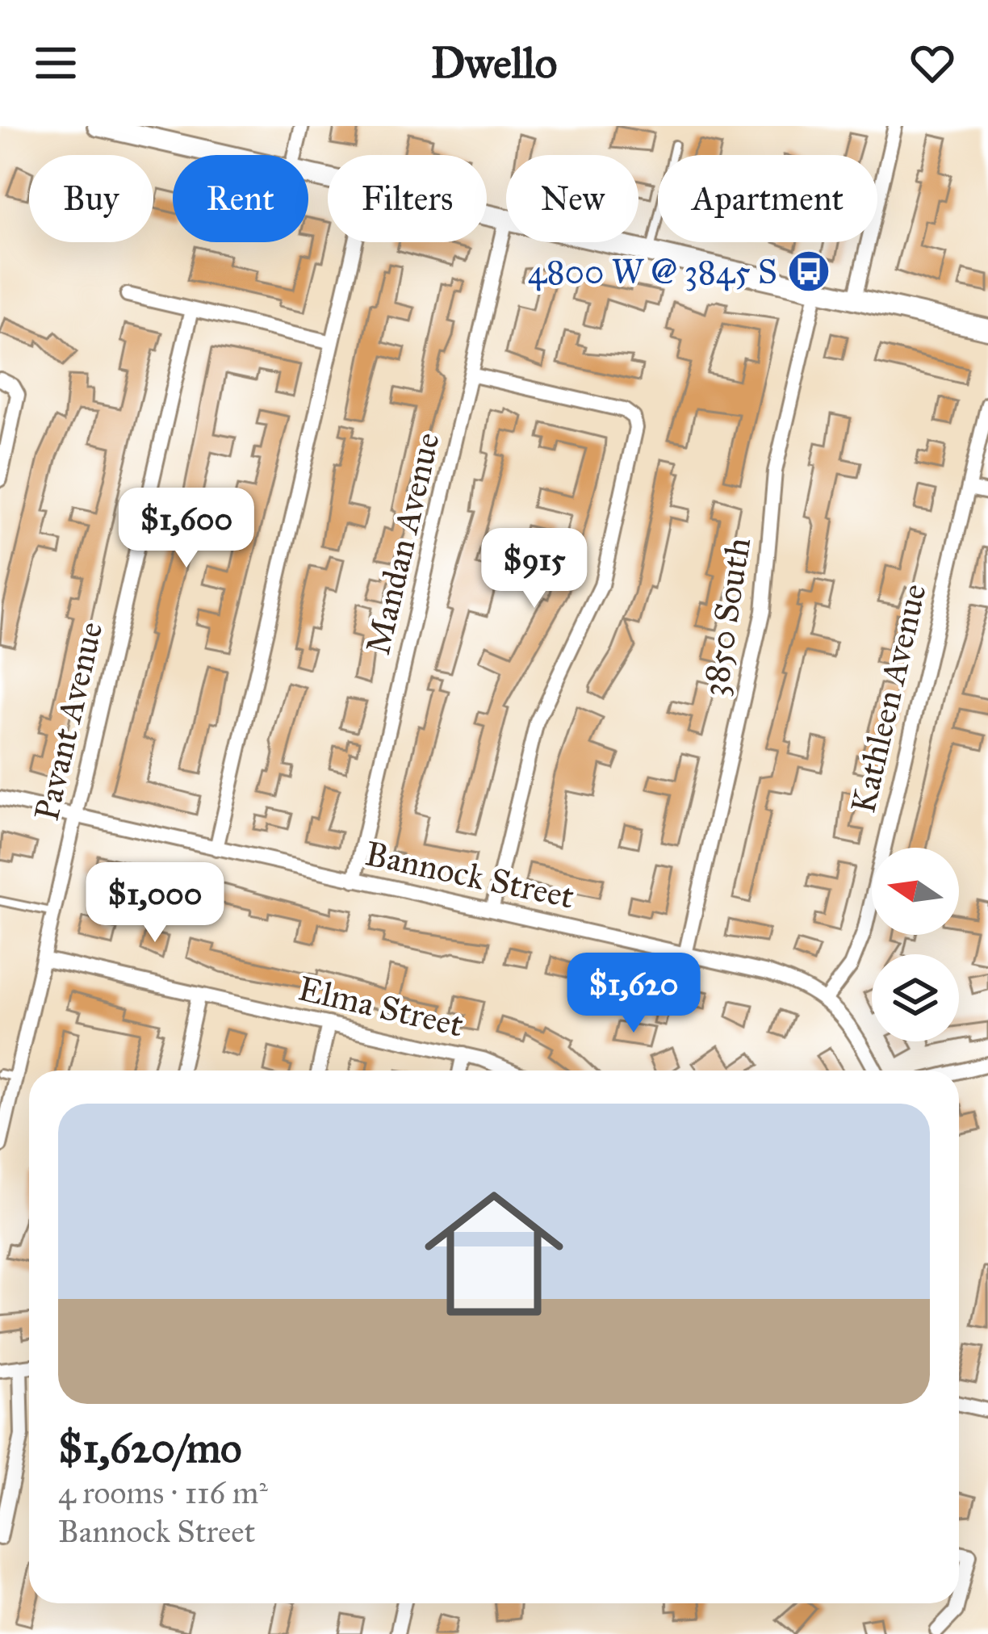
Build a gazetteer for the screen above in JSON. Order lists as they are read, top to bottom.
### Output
{
  "streets": {
    "street": [
      "Mandan Avenue",
      "3850 South",
      "Kathleen Avenue",
      "Pavant Avenue",
      "Bannock Street",
      "Elma Street"
    ]
  },
  "crossings": [
    ["Mandan Avenue", "Bannock Street"],
    ["3850 South", "Bannock Street"],
    ["Kathleen Avenue", "Bannock Street"],
    ["Pavant Avenue", "Bannock Street"],
    ["Pavant Avenue", "Elma Street"]
  ],
  "places": {
    "bus stop": ["4800 W @ 3845 S"]
  },
  "north": "left",
  "page": {
    "header": "Dwello",
    "chip": [
      "Buy",
      "Rent",
      "Filters",
      "New",
      "Apartment"
    ],
    "price": [
      "$1,600",
      "$915",
      "$1,000",
      "$1,620"
    ],
    "list": [
      {
        "name": "$1,620/mo",
        "note": "4 rooms · 116 m² · Bannock Street"
      }
    ]
  }
}
